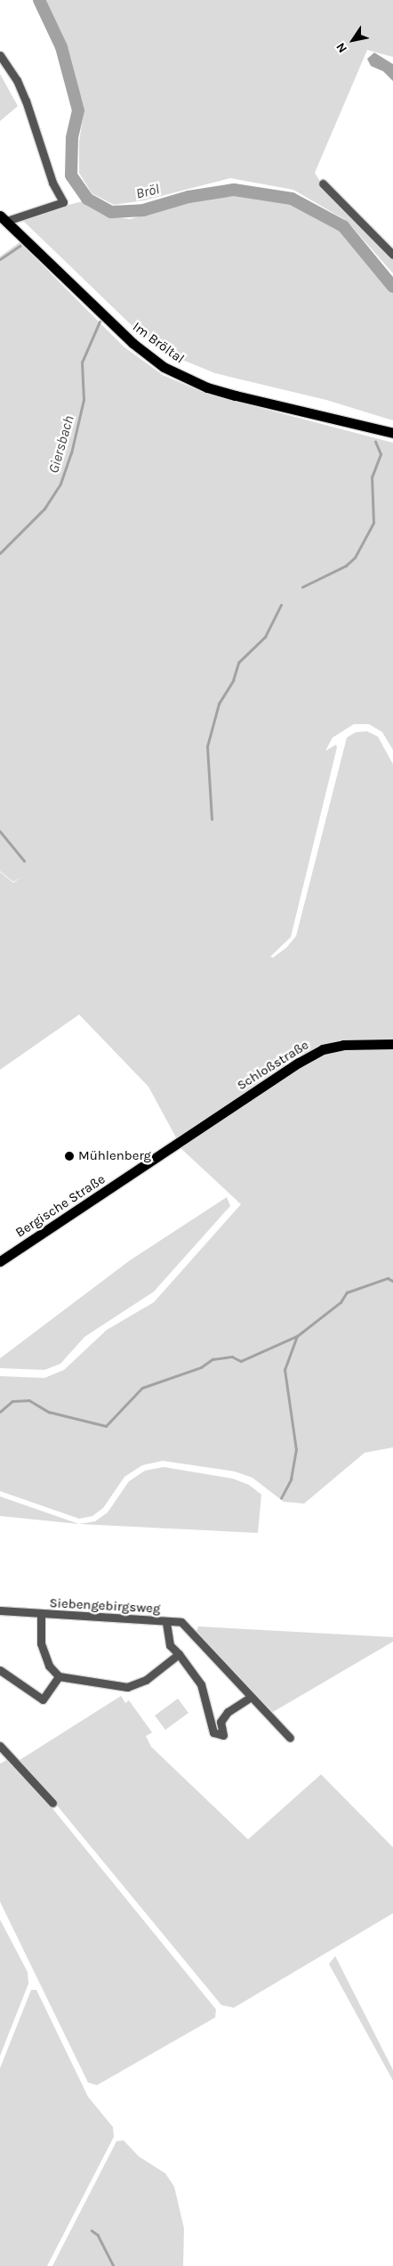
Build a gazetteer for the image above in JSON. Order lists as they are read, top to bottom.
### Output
{
  "streets": {
    "main road": ["Im Bröltal", "Schloßstraße", "Bergische Straße"],
    "street": ["Siebengebirgsweg"]
  },
  "crossings": [
    ["Schloßstraße", "Bergische Straße"]
  ],
  "water": ["Bröl", "Giersbach"],
  "places": ["Mühlenberg"],
  "north": "bottom left"
}
